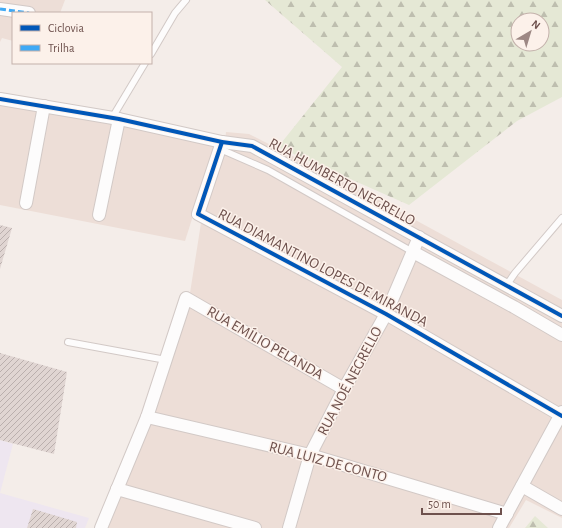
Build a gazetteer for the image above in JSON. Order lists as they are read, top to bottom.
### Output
{
  "streets": {
    "street": [
      "RUA HUMBERTO NEGRELLO",
      "RUA DIAMANTINO LOPES DE MIRANDA",
      "RUA EMÍLIO PELANDA",
      "RUA NOÉ NEGRELLO",
      "RUA LUIZ DE CONTO"
    ]
  },
  "crossings": [
    ["RUA HUMBERTO NEGRELLO", "RUA DIAMANTINO LOPES DE MIRANDA"],
    ["RUA HUMBERTO NEGRELLO", "RUA NOÉ NEGRELLO"],
    ["RUA DIAMANTINO LOPES DE MIRANDA", "RUA NOÉ NEGRELLO"],
    ["RUA EMÍLIO PELANDA", "RUA NOÉ NEGRELLO"],
    ["RUA NOÉ NEGRELLO", "RUA LUIZ DE CONTO"]
  ],
  "legend": ["Ciclovia", "Trilha"],
  "scale_bar": "50 m",
  "north": "top right"
}
